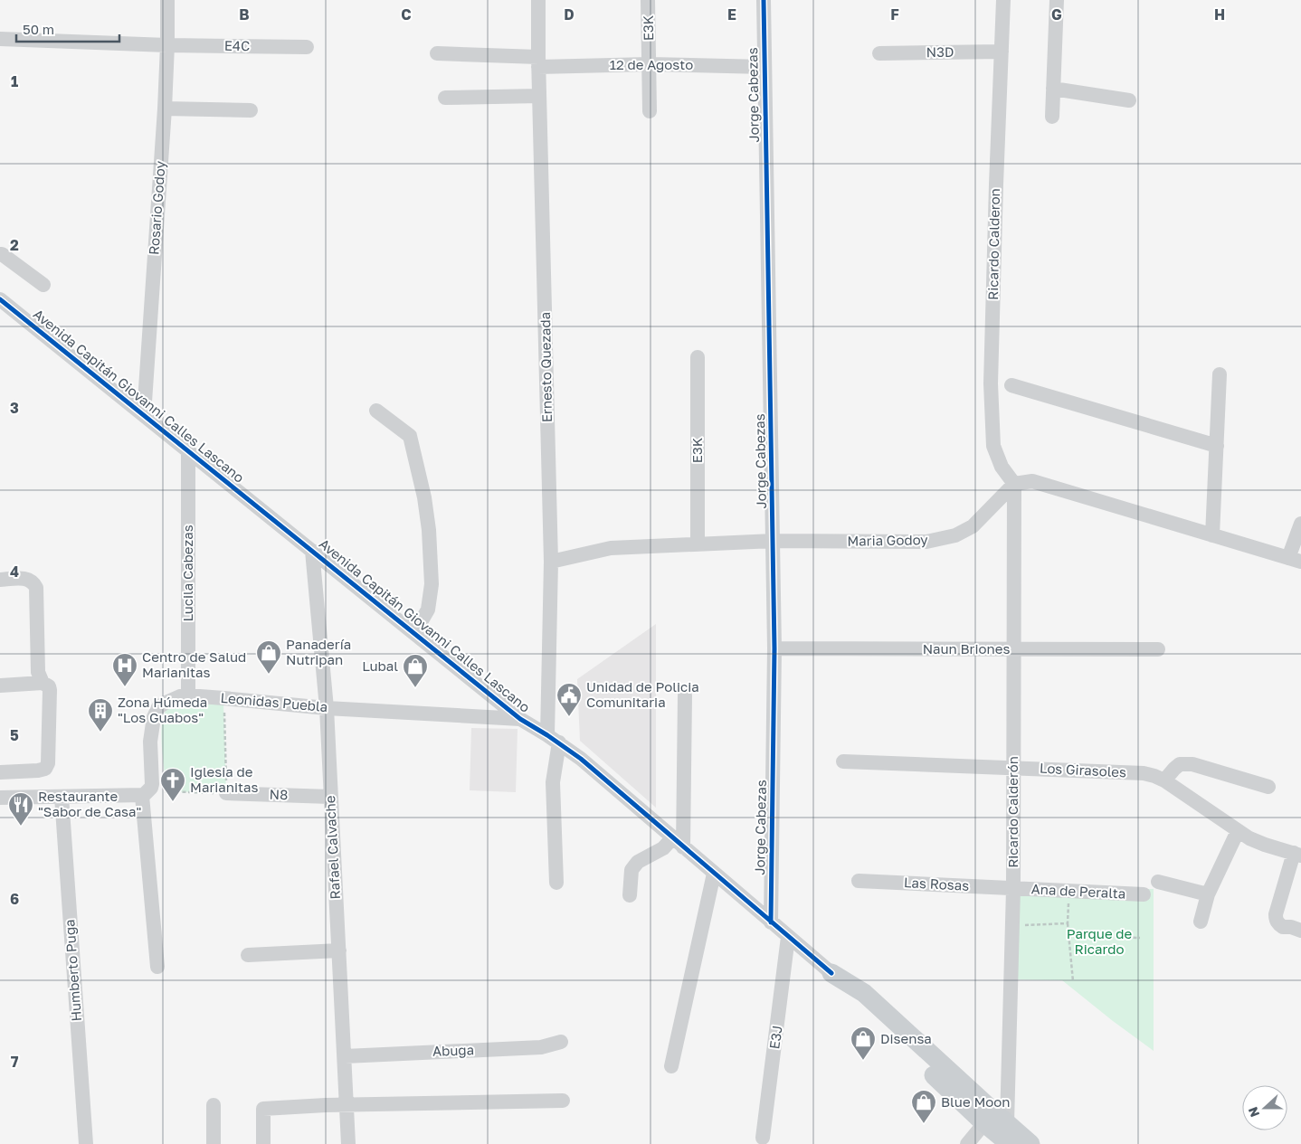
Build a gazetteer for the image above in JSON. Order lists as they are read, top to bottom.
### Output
{
  "streets": {
    "main road": ["Avenida Capitán Giovanni Calles Lascano"],
    "street": [
      "E3K",
      "E4C",
      "N3D",
      "12 de Agosto",
      "Jorge Cabezas",
      "Rosario Godoy",
      "Ricardo Calderon",
      "Ernesto Quezada",
      "Maria Godoy",
      "Lucila Cabezas",
      "Naun Briones",
      "Leonidas Puebla",
      "Los Girasoles",
      "N8",
      "Ricardo Calderón",
      "Rafael Calvache",
      "Las Rosas",
      "Ana de Peralta",
      "Humberto Puga",
      "E3J",
      "Abuga"
    ]
  },
  "crossings": [
    ["E3K", "12 de Agosto"],
    ["E3K", "Maria Godoy"],
    ["E4C", "Rosario Godoy"],
    ["N3D", "Ricardo Calderon"],
    ["12 de Agosto", "Jorge Cabezas"],
    ["12 de Agosto", "Ernesto Quezada"],
    ["Jorge Cabezas", "Avenida Capitán Giovanni Calles Lascano"],
    ["Jorge Cabezas", "Maria Godoy"],
    ["Jorge Cabezas", "Naun Briones"],
    ["Rosario Godoy", "Avenida Capitán Giovanni Calles Lascano"],
    ["Ricardo Calderon", "Maria Godoy"],
    ["Ricardo Calderon", "Ricardo Calderón"],
    ["Ernesto Quezada", "Avenida Capitán Giovanni Calles Lascano"],
    ["Ernesto Quezada", "Maria Godoy"],
    ["Avenida Capitán Giovanni Calles Lascano", "Lucila Cabezas"],
    ["Avenida Capitán Giovanni Calles Lascano", "Leonidas Puebla"],
    ["Avenida Capitán Giovanni Calles Lascano", "Ricardo Calderón"],
    ["Avenida Capitán Giovanni Calles Lascano", "Rafael Calvache"],
    ["Avenida Capitán Giovanni Calles Lascano", "E3J"],
    ["Maria Godoy", "Ricardo Calderón"],
    ["Lucila Cabezas", "Leonidas Puebla"],
    ["Naun Briones", "Ricardo Calderón"],
    ["Leonidas Puebla", "Rafael Calvache"],
    ["Los Girasoles", "Ricardo Calderón"],
    ["N8", "Rafael Calvache"],
    ["Ricardo Calderón", "Las Rosas"],
    ["Ricardo Calderón", "Ana de Peralta"],
    ["Rafael Calvache", "Abuga"],
    ["Las Rosas", "Ana de Peralta"]
  ],
  "parks": ["Parque de Ricardo"],
  "places": {
    "shop": [
      "Panadería Nutripan",
      "Lubal",
      "Disensa",
      "Blue Moon"
    ],
    "hospital": ["Centro de Salud Marianitas"],
    "public building": ["Unidad de Policia Comunitaria"],
    "building": ["Zona Húmeda \"Los Guabos\""],
    "church": ["Iglesia de Marianitas"],
    "restaurant": ["Restaurante \"Sabor de Casa\""]
  },
  "scale_bar": "50 m",
  "north": "left",
  "grid": {
    "columns": [
      "B",
      "C",
      "D",
      "E",
      "F",
      "G",
      "H"
    ],
    "rows": [
      "1",
      "2",
      "3",
      "4",
      "5",
      "6",
      "7"
    ]
  }
}
